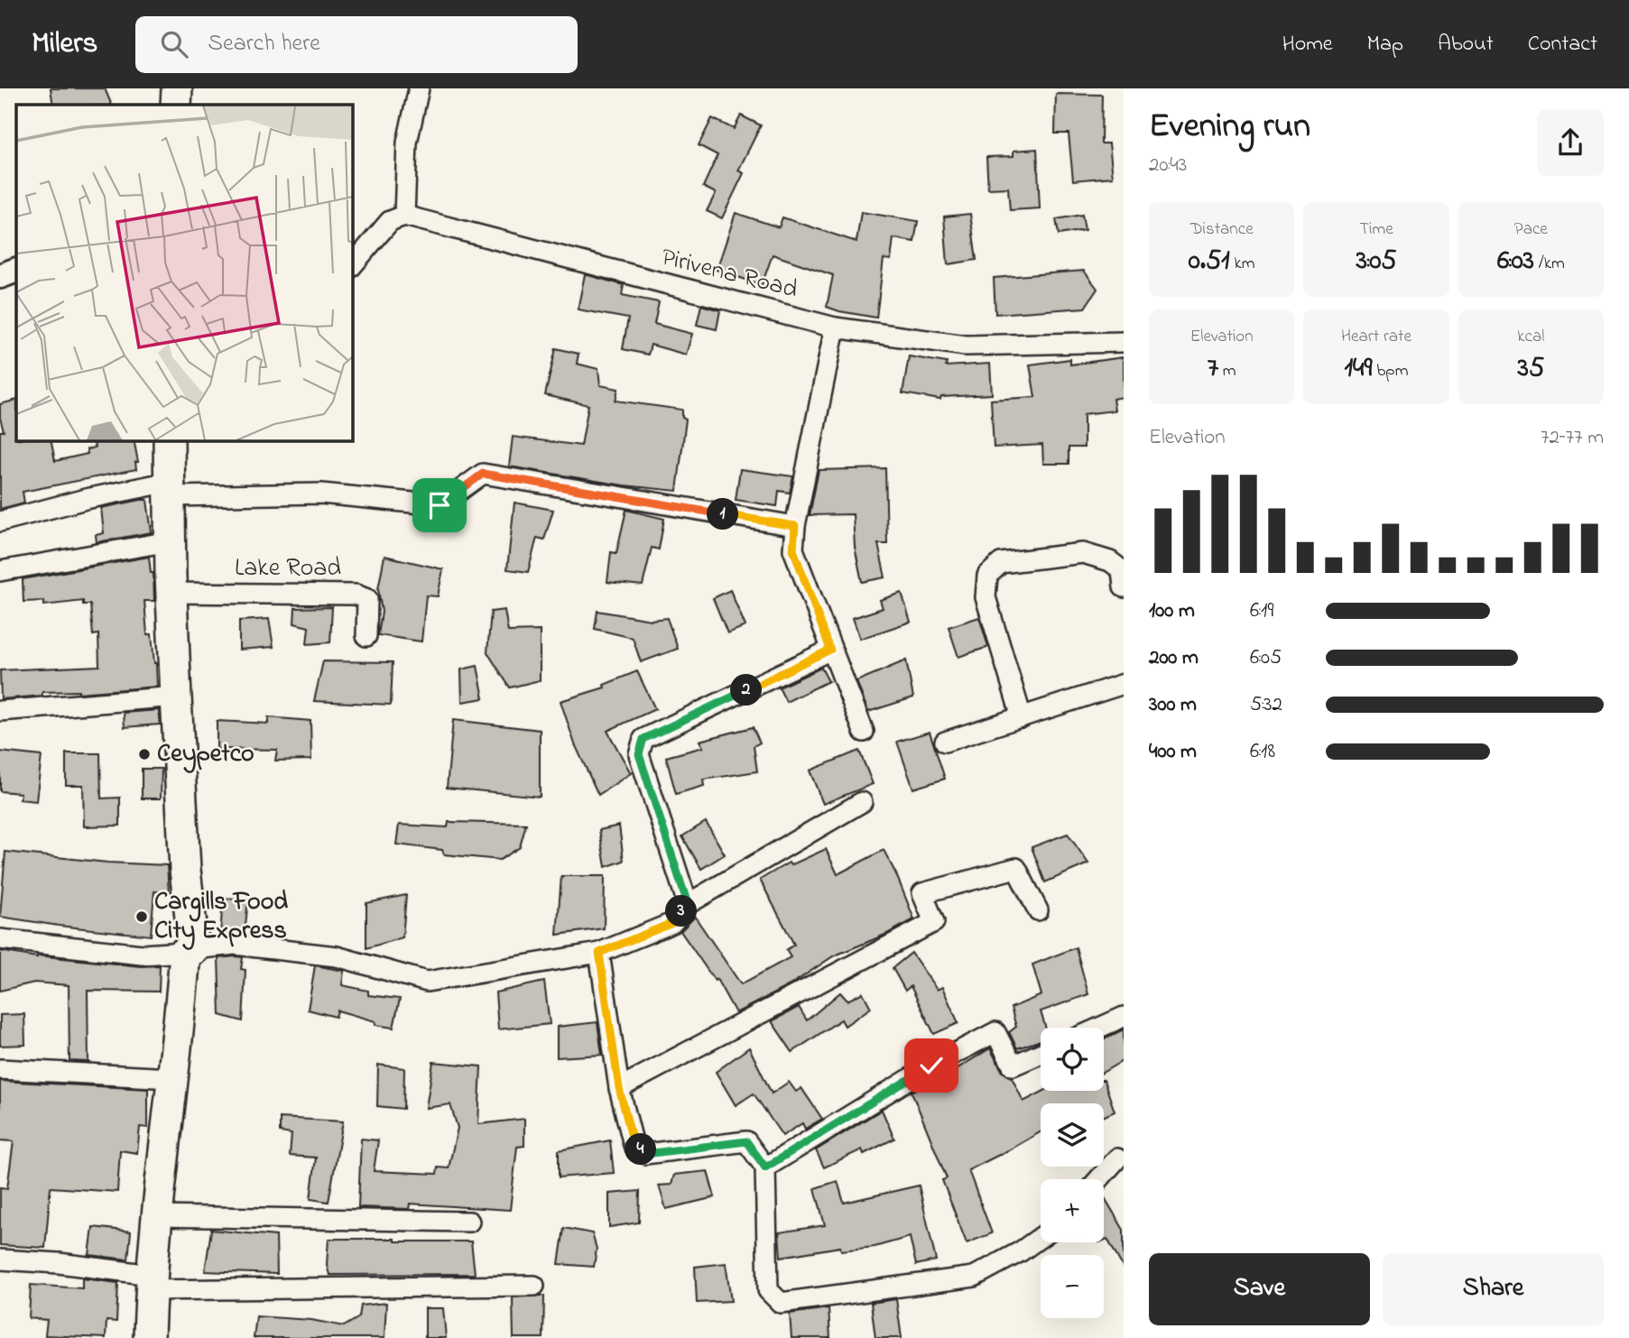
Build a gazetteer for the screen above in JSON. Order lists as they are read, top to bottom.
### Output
{
  "streets": {
    "street": ["Pirivena Road", "Lake Road"]
  },
  "places": ["Ceypetco", "Cargills Food City Express"],
  "page": {
    "header": "Milers",
    "search": "Search here",
    "nav": [
      "Home",
      "Map",
      "About",
      "Contact"
    ],
    "heading": ["Evening run", "20:43"],
    "stats": [
      ["Distance", "0.51 km"],
      ["Time", "3:05"],
      ["Pace", "6:03 /km"],
      ["Elevation", "7 m"],
      ["Heart rate", "149 bpm"],
      ["kcal", "35"]
    ],
    "chart": ["Elevation", "72–77 m"],
    "pins": [
      "1",
      "2",
      "3",
      "4"
    ],
    "list": [
      {
        "name": "100 m",
        "note": "6:19"
      },
      {
        "name": "200 m",
        "note": "6:05"
      },
      {
        "name": "300 m",
        "note": "5:32"
      },
      {
        "name": "400 m",
        "note": "6:18"
      }
    ],
    "map_buttons": ["+", "−"],
    "buttons": ["Save", "Share"]
  }
}
